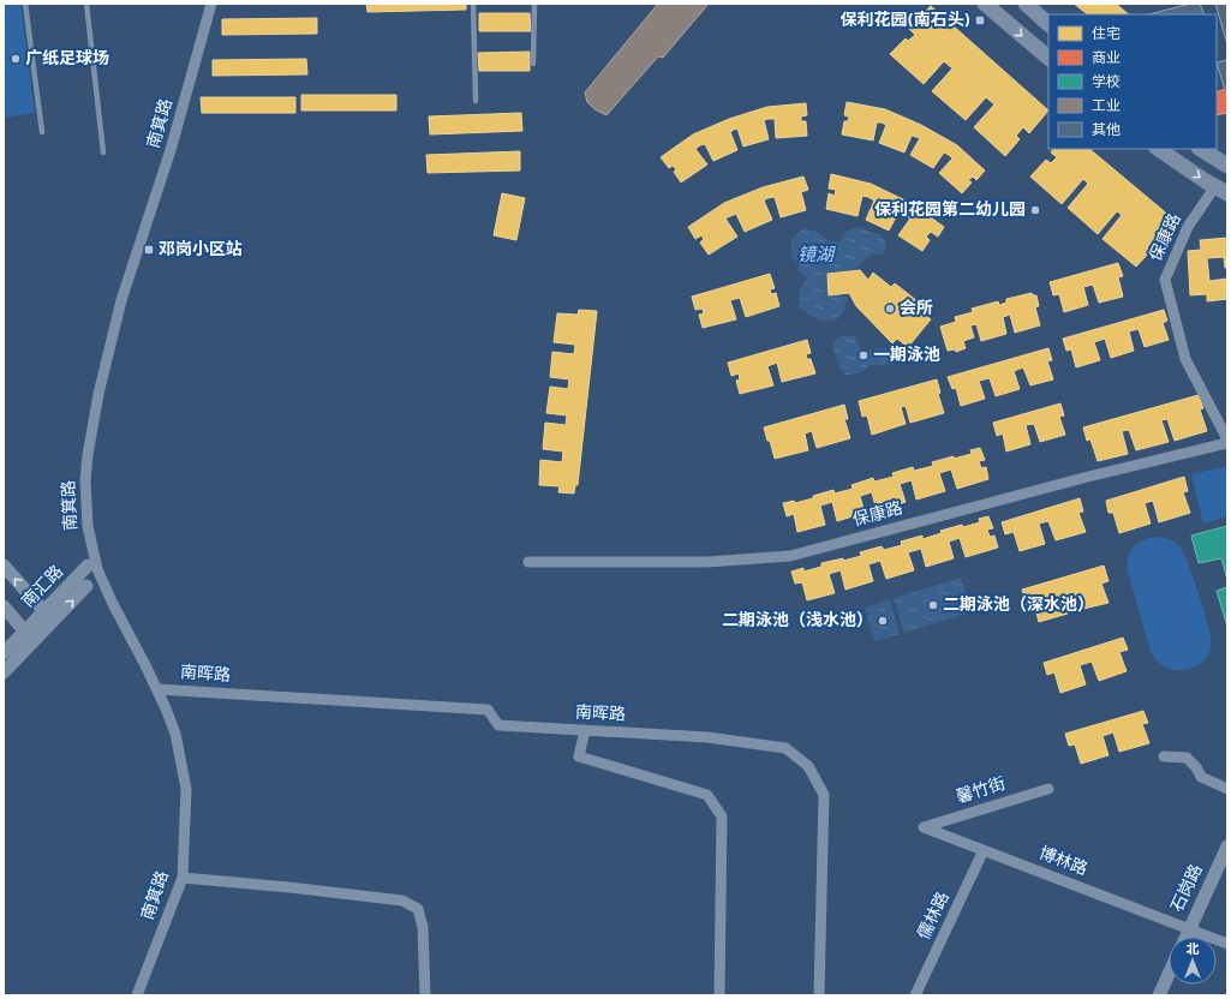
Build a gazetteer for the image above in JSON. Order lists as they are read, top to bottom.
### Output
{
  "streets": {
    "street": [
      "南箕路",
      "保康路",
      "南汇路",
      "南晖路",
      "馨竹街",
      "博林路",
      "石岗路",
      "儒林路"
    ]
  },
  "crossings": [
    ["南箕路", "南晖路"],
    ["馨竹街", "博林路"],
    ["博林路", "石岗路"],
    ["博林路", "儒林路"]
  ],
  "water": ["镜湖"],
  "places": {
    "transit": ["保利花园(南石头)", "邓岗小区站"],
    "other": [
      "广纸足球场",
      "保利花园第二幼儿园",
      "会所",
      "一期泳池",
      "二期泳池（深水池）",
      "二期泳池（浅水池）"
    ]
  },
  "legend": [
    "住宅",
    "商业",
    "学校",
    "工业",
    "其他"
  ],
  "north": "top"
}
